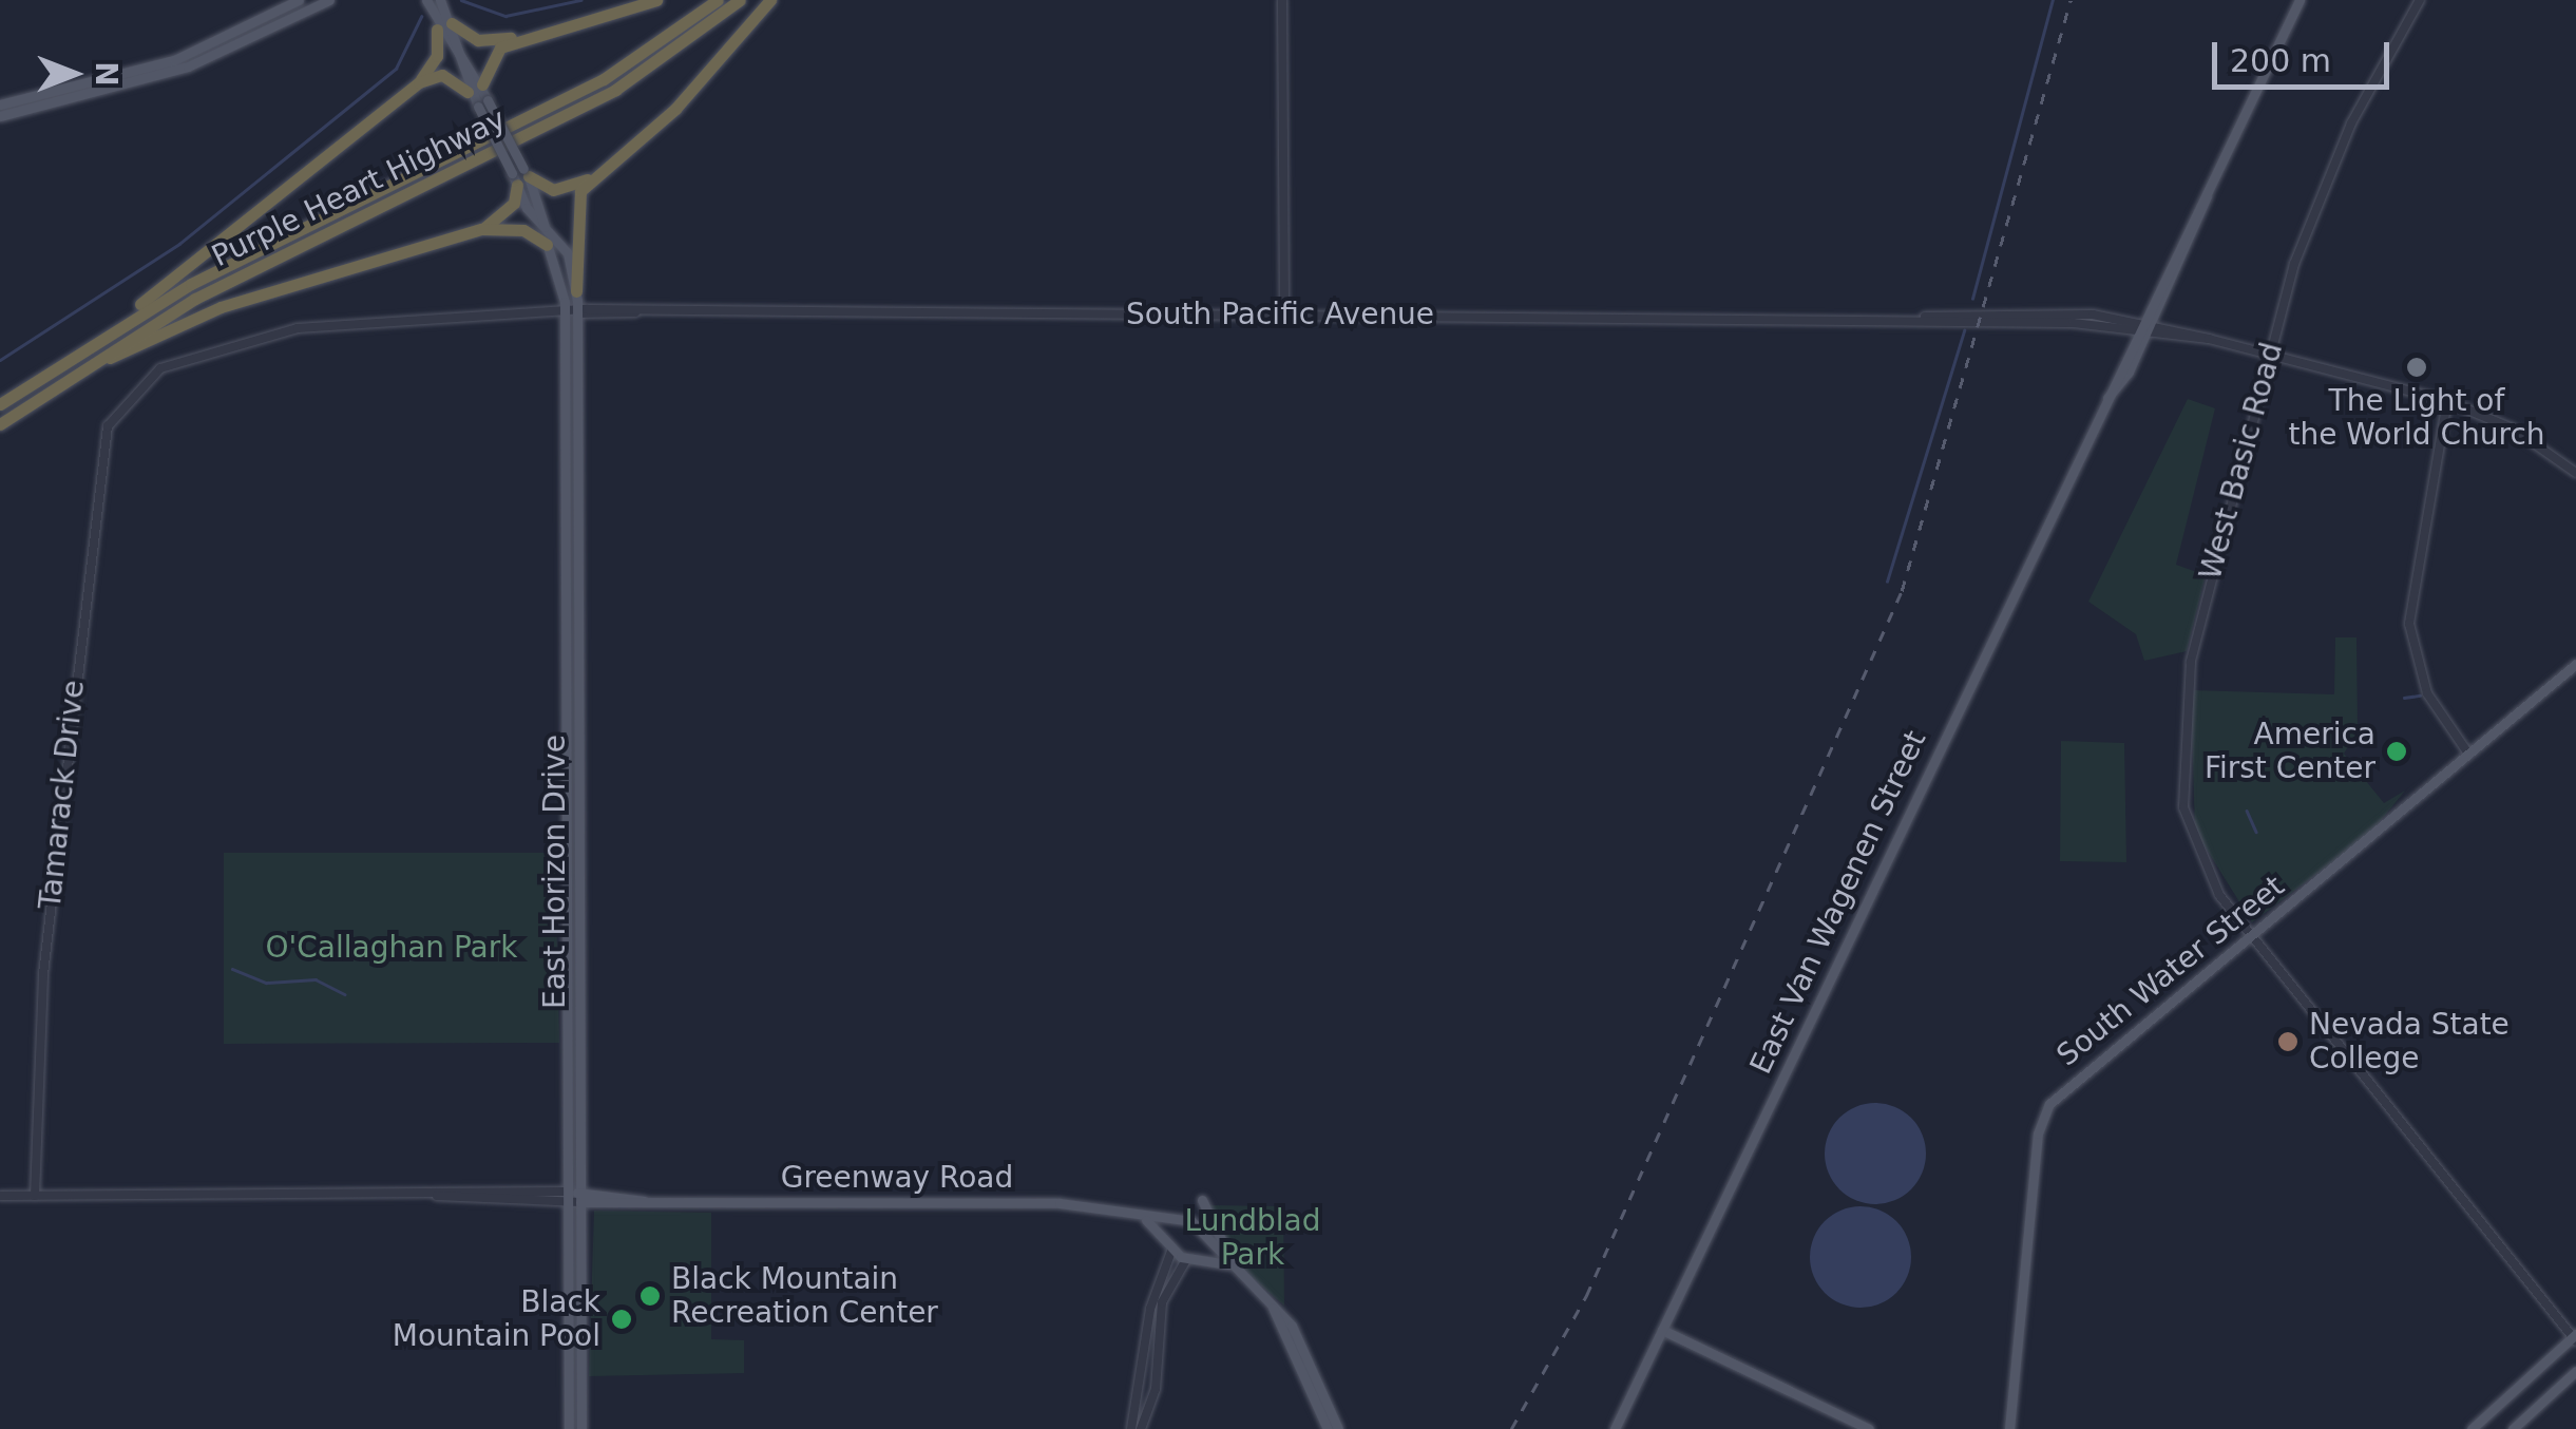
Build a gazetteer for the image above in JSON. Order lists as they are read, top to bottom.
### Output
{
  "streets": {
    "highway": ["Purple Heart Highway"],
    "main road": [
      "East Horizon Drive",
      "East Van Wagenen Street",
      "South Water Street",
      "Greenway Road"
    ],
    "street": ["South Pacific Avenue", "West Basic Road", "Tamarack Drive"]
  },
  "crossings": [
    ["South Pacific Avenue", "West Basic Road"],
    ["South Pacific Avenue", "Tamarack Drive"],
    ["South Pacific Avenue", "East Horizon Drive"],
    ["South Pacific Avenue", "East Van Wagenen Street"],
    ["West Basic Road", "South Water Street"],
    ["Tamarack Drive", "Greenway Road"],
    ["East Horizon Drive", "Greenway Road"]
  ],
  "parks": ["O'Callaghan Park", "Lundblad Park"],
  "places": [
    "The Light of the World Church",
    "America First Center",
    "Nevada State College",
    "Black Mountain Recreation Center",
    "Black Mountain Pool"
  ],
  "scale_bar": "200 m",
  "north": "right"
}
